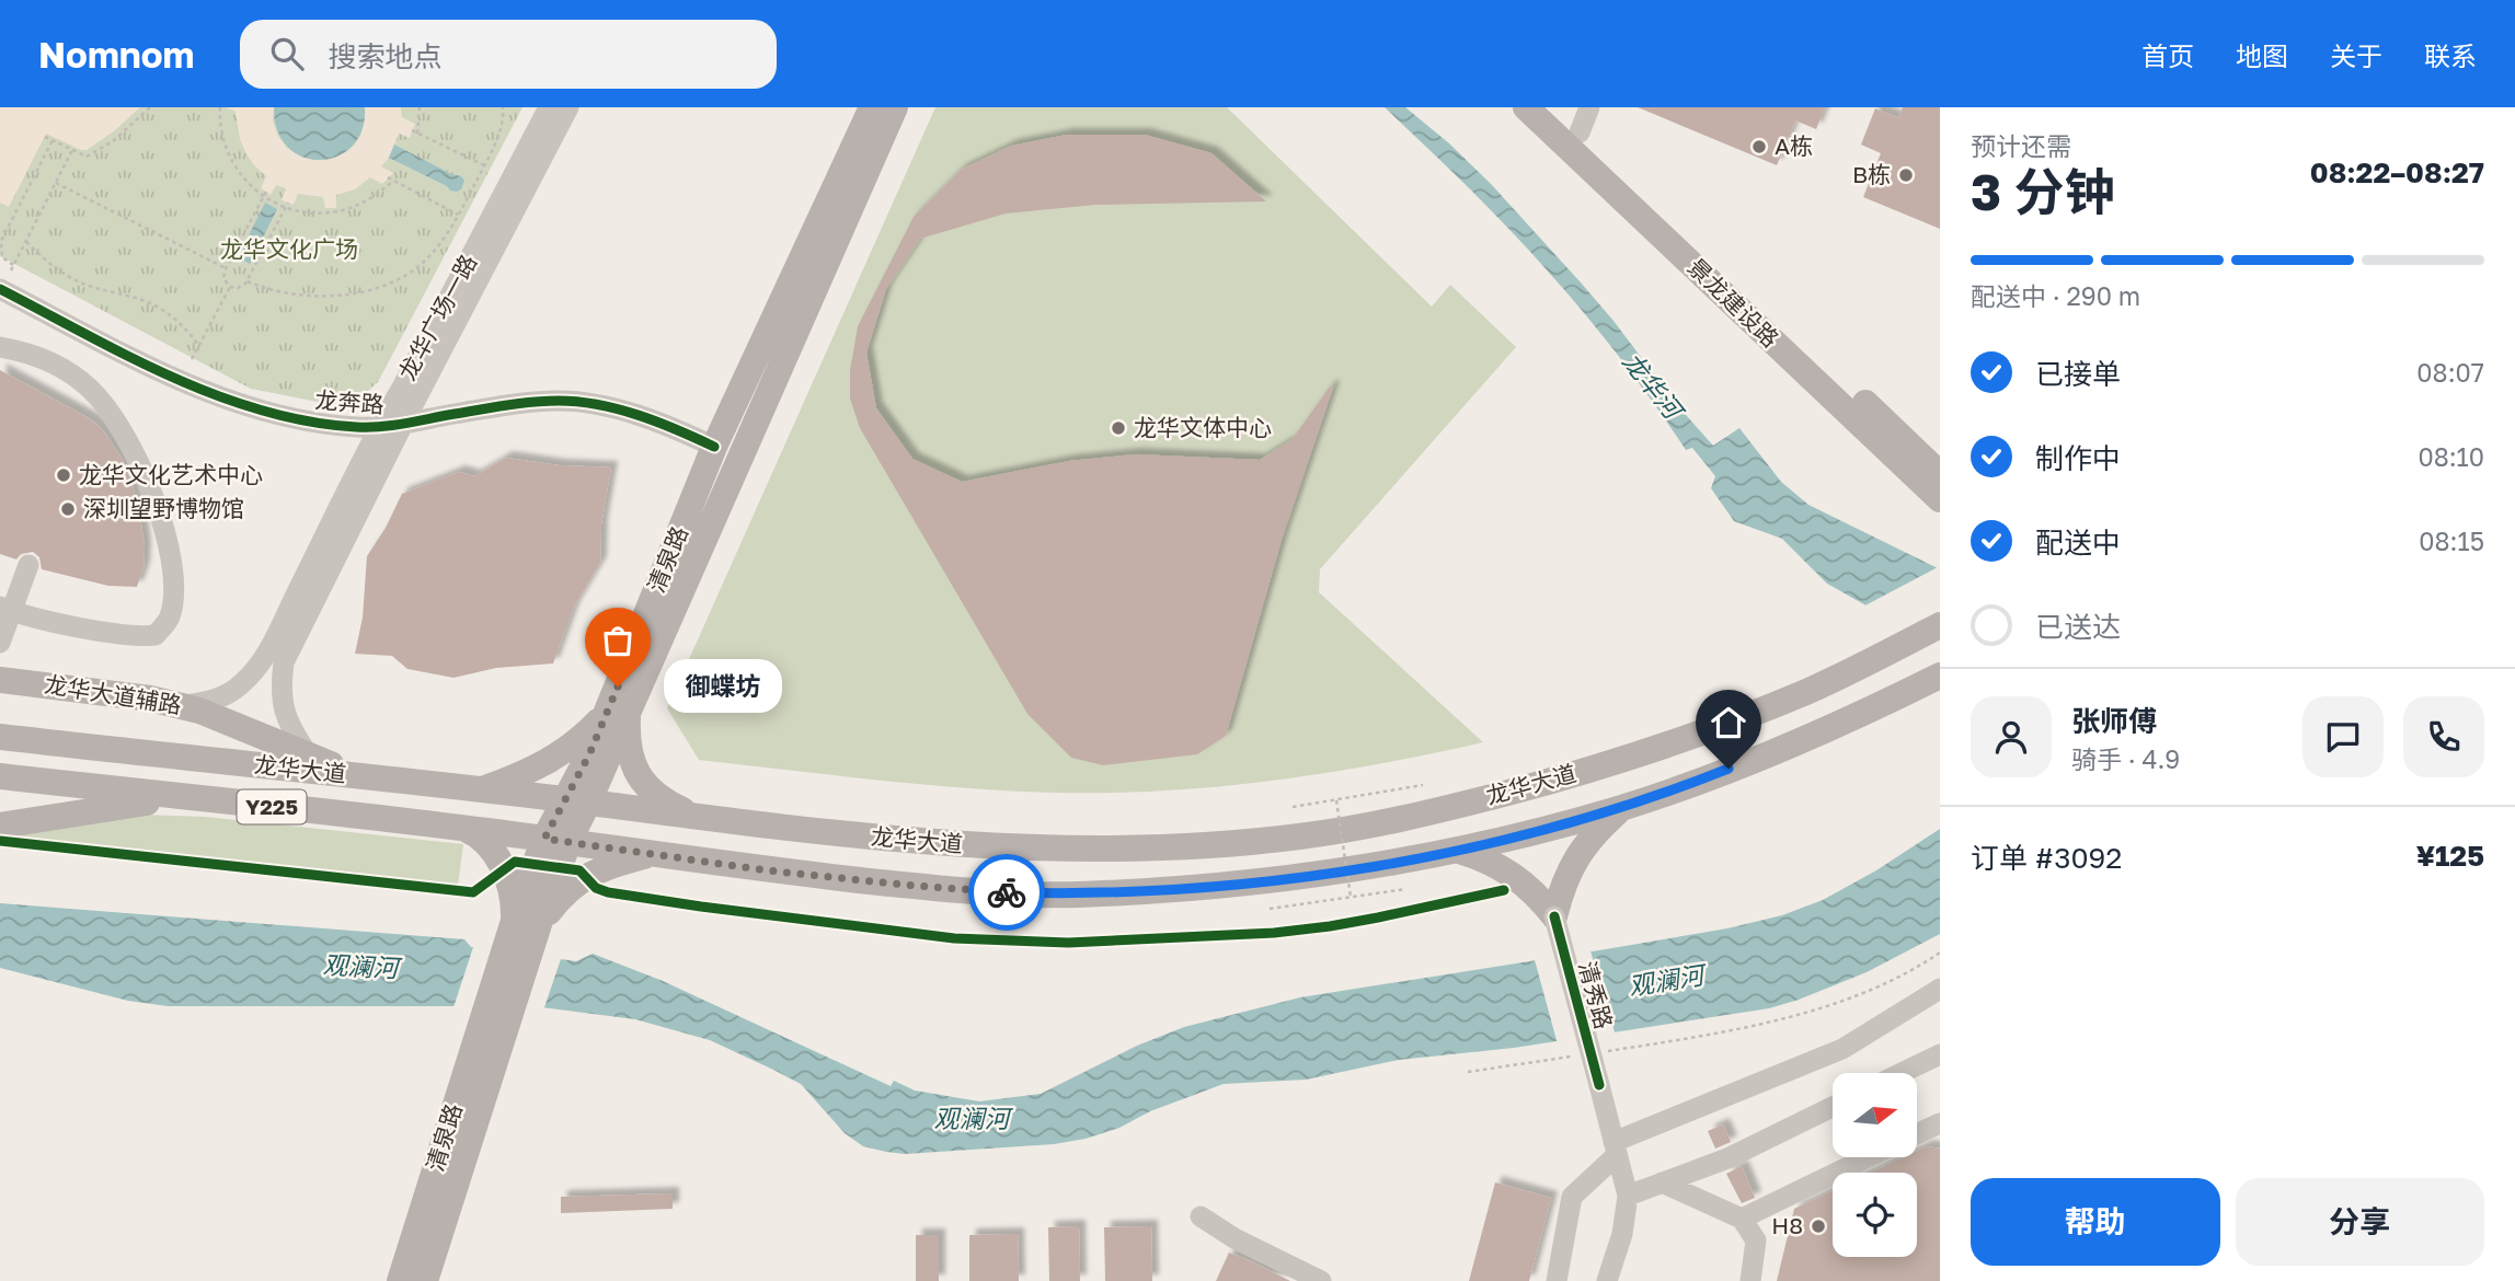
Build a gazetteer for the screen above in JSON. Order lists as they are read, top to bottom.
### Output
{
  "streets": {
    "main road": [
      "景龙建设路",
      "清泉路",
      "龙华大道辅路",
      "龙华大道",
      "Y225"
    ],
    "street": ["龙华广场一路", "龙奔路", "清秀路"]
  },
  "crossings": [
    ["龙华广场一路", "龙奔路"],
    ["龙华广场一路", "龙华大道辅路"],
    ["龙奔路", "清泉路"],
    ["清泉路", "龙华大道"],
    ["龙华大道辅路", "龙华大道"]
  ],
  "water": ["龙华河", "观澜河"],
  "parks": ["龙华文化广场"],
  "places": [
    "A栋",
    "B栋",
    "龙华文体中心",
    "龙华文化艺术中心",
    "深圳望野博物馆",
    "御蝶坊",
    "H8"
  ],
  "north": "right",
  "page": {
    "header": "Nomnom",
    "search": "搜索地点",
    "nav": [
      "首页",
      "地图",
      "关于",
      "联系"
    ],
    "heading": ["3 分钟", "预计还需", "08:22–08:27"],
    "panel": [
      "张师傅",
      "骑手 · 4.9",
      "订单 #3092",
      "¥125"
    ],
    "bar": "配送中 · 290 m",
    "list": [
      ["已接单", "08:07"],
      ["制作中", "08:10"],
      ["配送中", "08:15"],
      "已送达"
    ],
    "bubble": "御蝶坊",
    "buttons": ["帮助", "分享"]
  }
}
